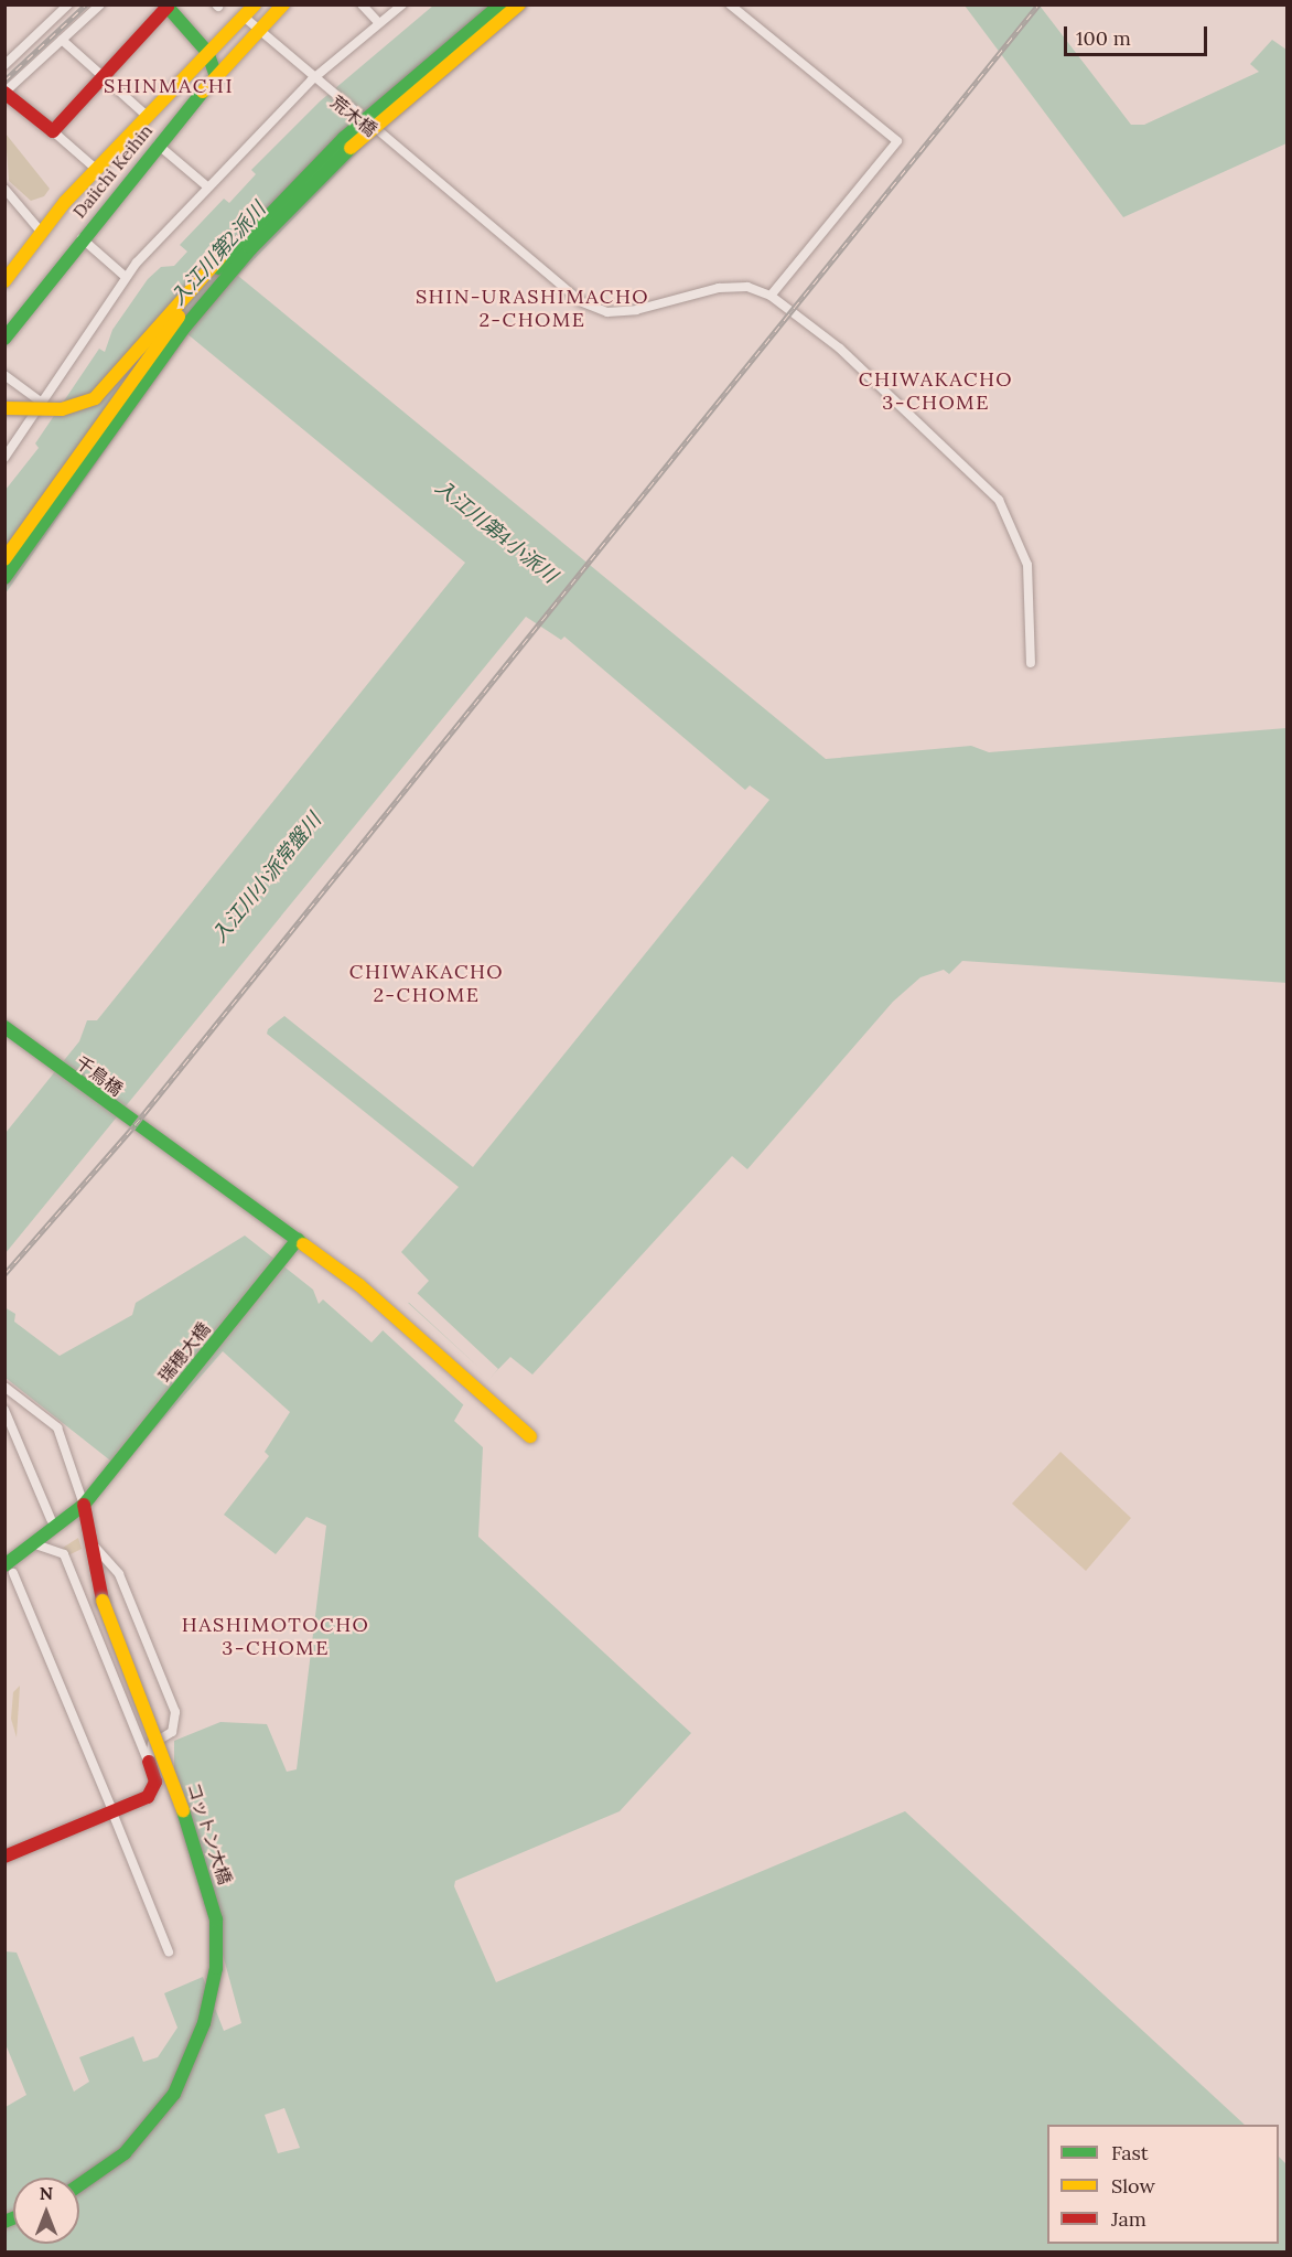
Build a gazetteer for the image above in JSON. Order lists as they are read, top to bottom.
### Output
{
  "streets": {
    "main road": [
      "Daiichi Keihin",
      "千鳥橋",
      "瑞穂大橋",
      "コットン大橋"
    ],
    "street": ["荒木橋"]
  },
  "crossings": [
    ["荒木橋", "Daiichi Keihin"],
    ["千鳥橋", "瑞穂大橋"],
    ["瑞穂大橋", "コットン大橋"]
  ],
  "districts": [
    "SHINMACHI",
    "SHIN-URASHIMACHO 2-CHOME",
    "CHIWAKACHO 3-CHOME",
    "CHIWAKACHO 2-CHOME",
    "HASHIMOTOCHO 3-CHOME"
  ],
  "water": ["入江川第2派川", "入江川第4小派川", "入江川小派常盤川"],
  "legend": ["Fast", "Slow", "Jam"],
  "scale_bar": "100 m",
  "north": "top"
}
